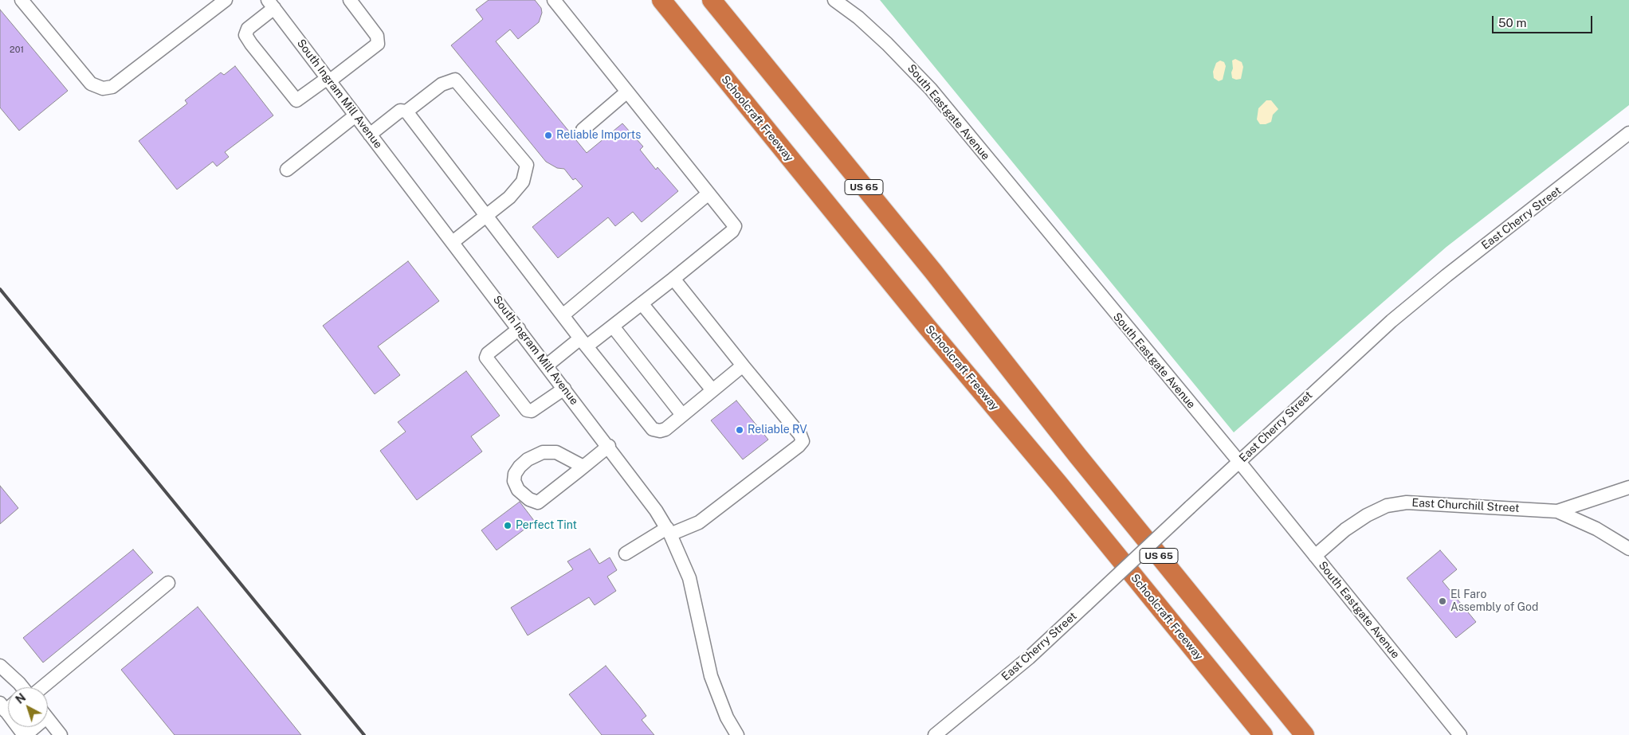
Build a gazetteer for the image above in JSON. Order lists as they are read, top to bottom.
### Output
{
  "streets": {
    "highway": ["Schoolcraft Freeway", "US 65"],
    "street": [
      "South Ingram Mill Avenue",
      "South Eastgate Avenue",
      "East Cherry Street",
      "East Churchill Street"
    ]
  },
  "crossings": [
    ["South Eastgate Avenue", "East Cherry Street"],
    ["South Eastgate Avenue", "East Churchill Street"]
  ],
  "places": [
    "Reliable Imports",
    "Reliable RV",
    "Perfect Tint",
    "El Faro Assembly of God"
  ],
  "house_numbers": ["201"],
  "scale_bar": "50 m",
  "north": "top left"
}
